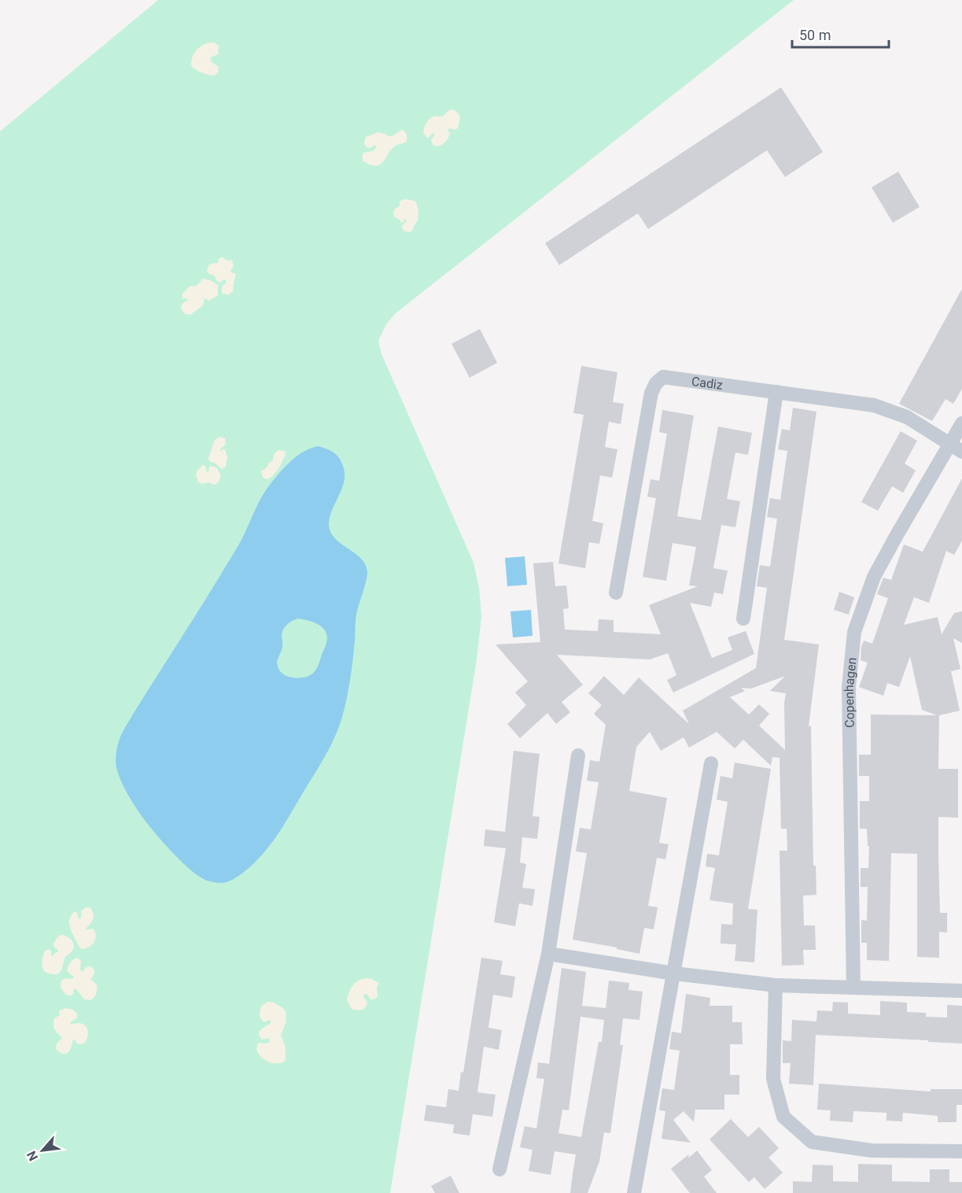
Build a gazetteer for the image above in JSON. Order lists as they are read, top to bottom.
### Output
{
  "streets": {
    "street": ["Cadiz", "Copenhagen"]
  },
  "crossings": [
    ["Cadiz", "Copenhagen"]
  ],
  "scale_bar": "50 m",
  "north": "bottom left"
}
